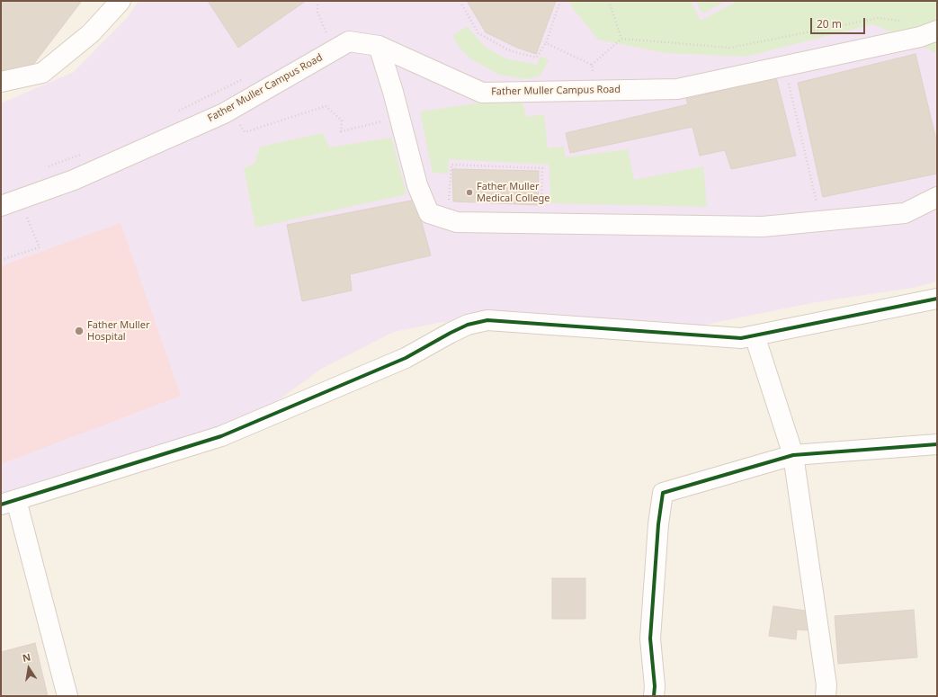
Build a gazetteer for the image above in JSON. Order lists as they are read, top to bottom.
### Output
{
  "streets": {
    "street": ["Father Muller Campus Road"]
  },
  "places": ["Father Muller Medical College", "Father Muller Hospital"],
  "scale_bar": "20 m",
  "north": "top"
}
